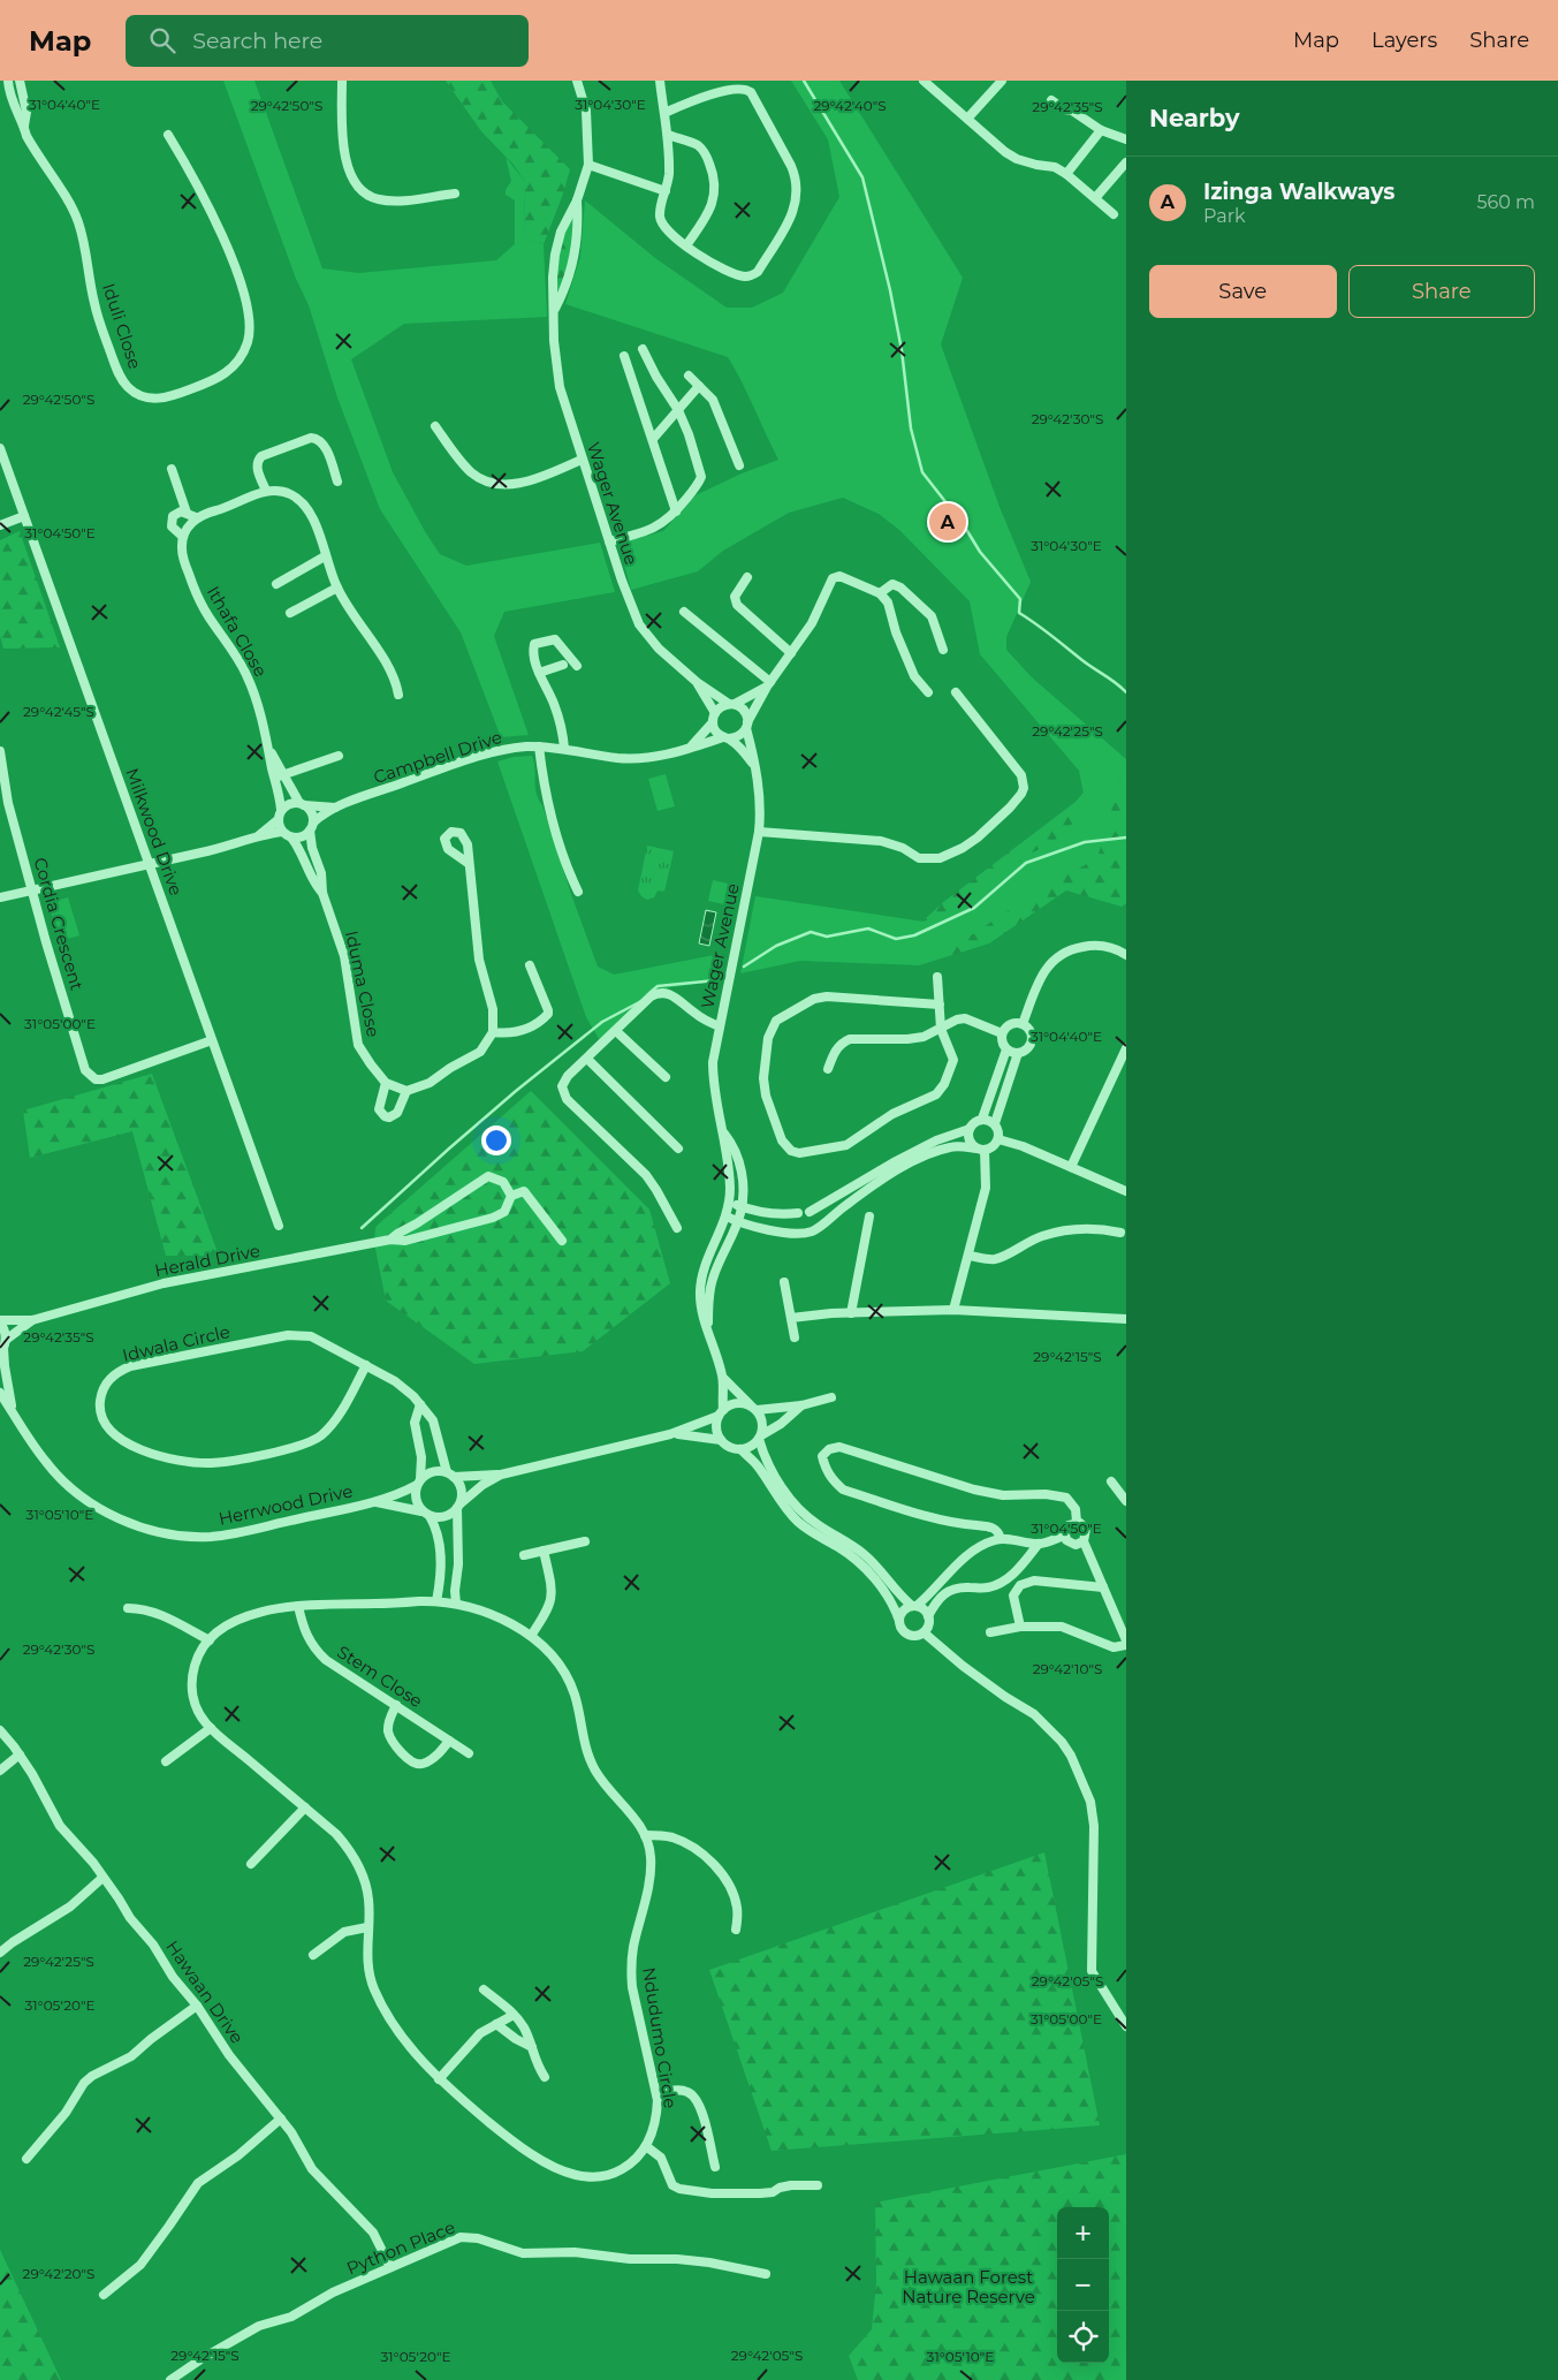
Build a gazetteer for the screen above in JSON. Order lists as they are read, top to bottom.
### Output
{
  "streets": {
    "street": [
      "Iduli Close",
      "Wager Avenue",
      "Ithafa Close",
      "Campbell Drive",
      "Milkwood Drive",
      "Cordia Crescent",
      "Iduma Close",
      "Herald Drive",
      "Idwala Circle",
      "Herrwood Drive",
      "Stem Close",
      "Hawaan Drive",
      "Ndudumo Circle",
      "Python Place"
    ]
  },
  "crossings": [
    ["Wager Avenue", "Campbell Drive"],
    ["Ithafa Close", "Iduma Close"],
    ["Milkwood Drive", "Cordia Crescent"],
    ["Herald Drive", "Herrwood Drive"],
    ["Idwala Circle", "Herrwood Drive"],
    ["Stem Close", "Ndudumo Circle"],
    ["Hawaan Drive", "Python Place"]
  ],
  "parks": ["Hawaan Forest Nature Reserve"],
  "page": {
    "header": "Map",
    "search": "Search here",
    "nav": ["Map", "Layers", "Share"],
    "heading": "Nearby",
    "list": [
      {
        "mark": "A",
        "name": "Izinga Walkways",
        "note": "Park",
        "value": "560 m"
      }
    ],
    "buttons": ["Save", "Share"],
    "pins": "A",
    "map_buttons": ["+", "−"]
  },
  "coordinates": [
    "31°04'40\"E",
    "31°04'30\"E",
    "29°42'50\"S",
    "29°42'40\"S",
    "29°42'35\"S",
    "29°42'30\"S",
    "31°04'50\"E",
    "29°42'45\"S",
    "29°42'25\"S",
    "31°05'00\"E",
    "29°42'15\"S",
    "31°05'10\"E",
    "29°42'10\"S",
    "29°42'05\"S",
    "31°05'20\"E",
    "29°42'20\"S"
  ]
}
